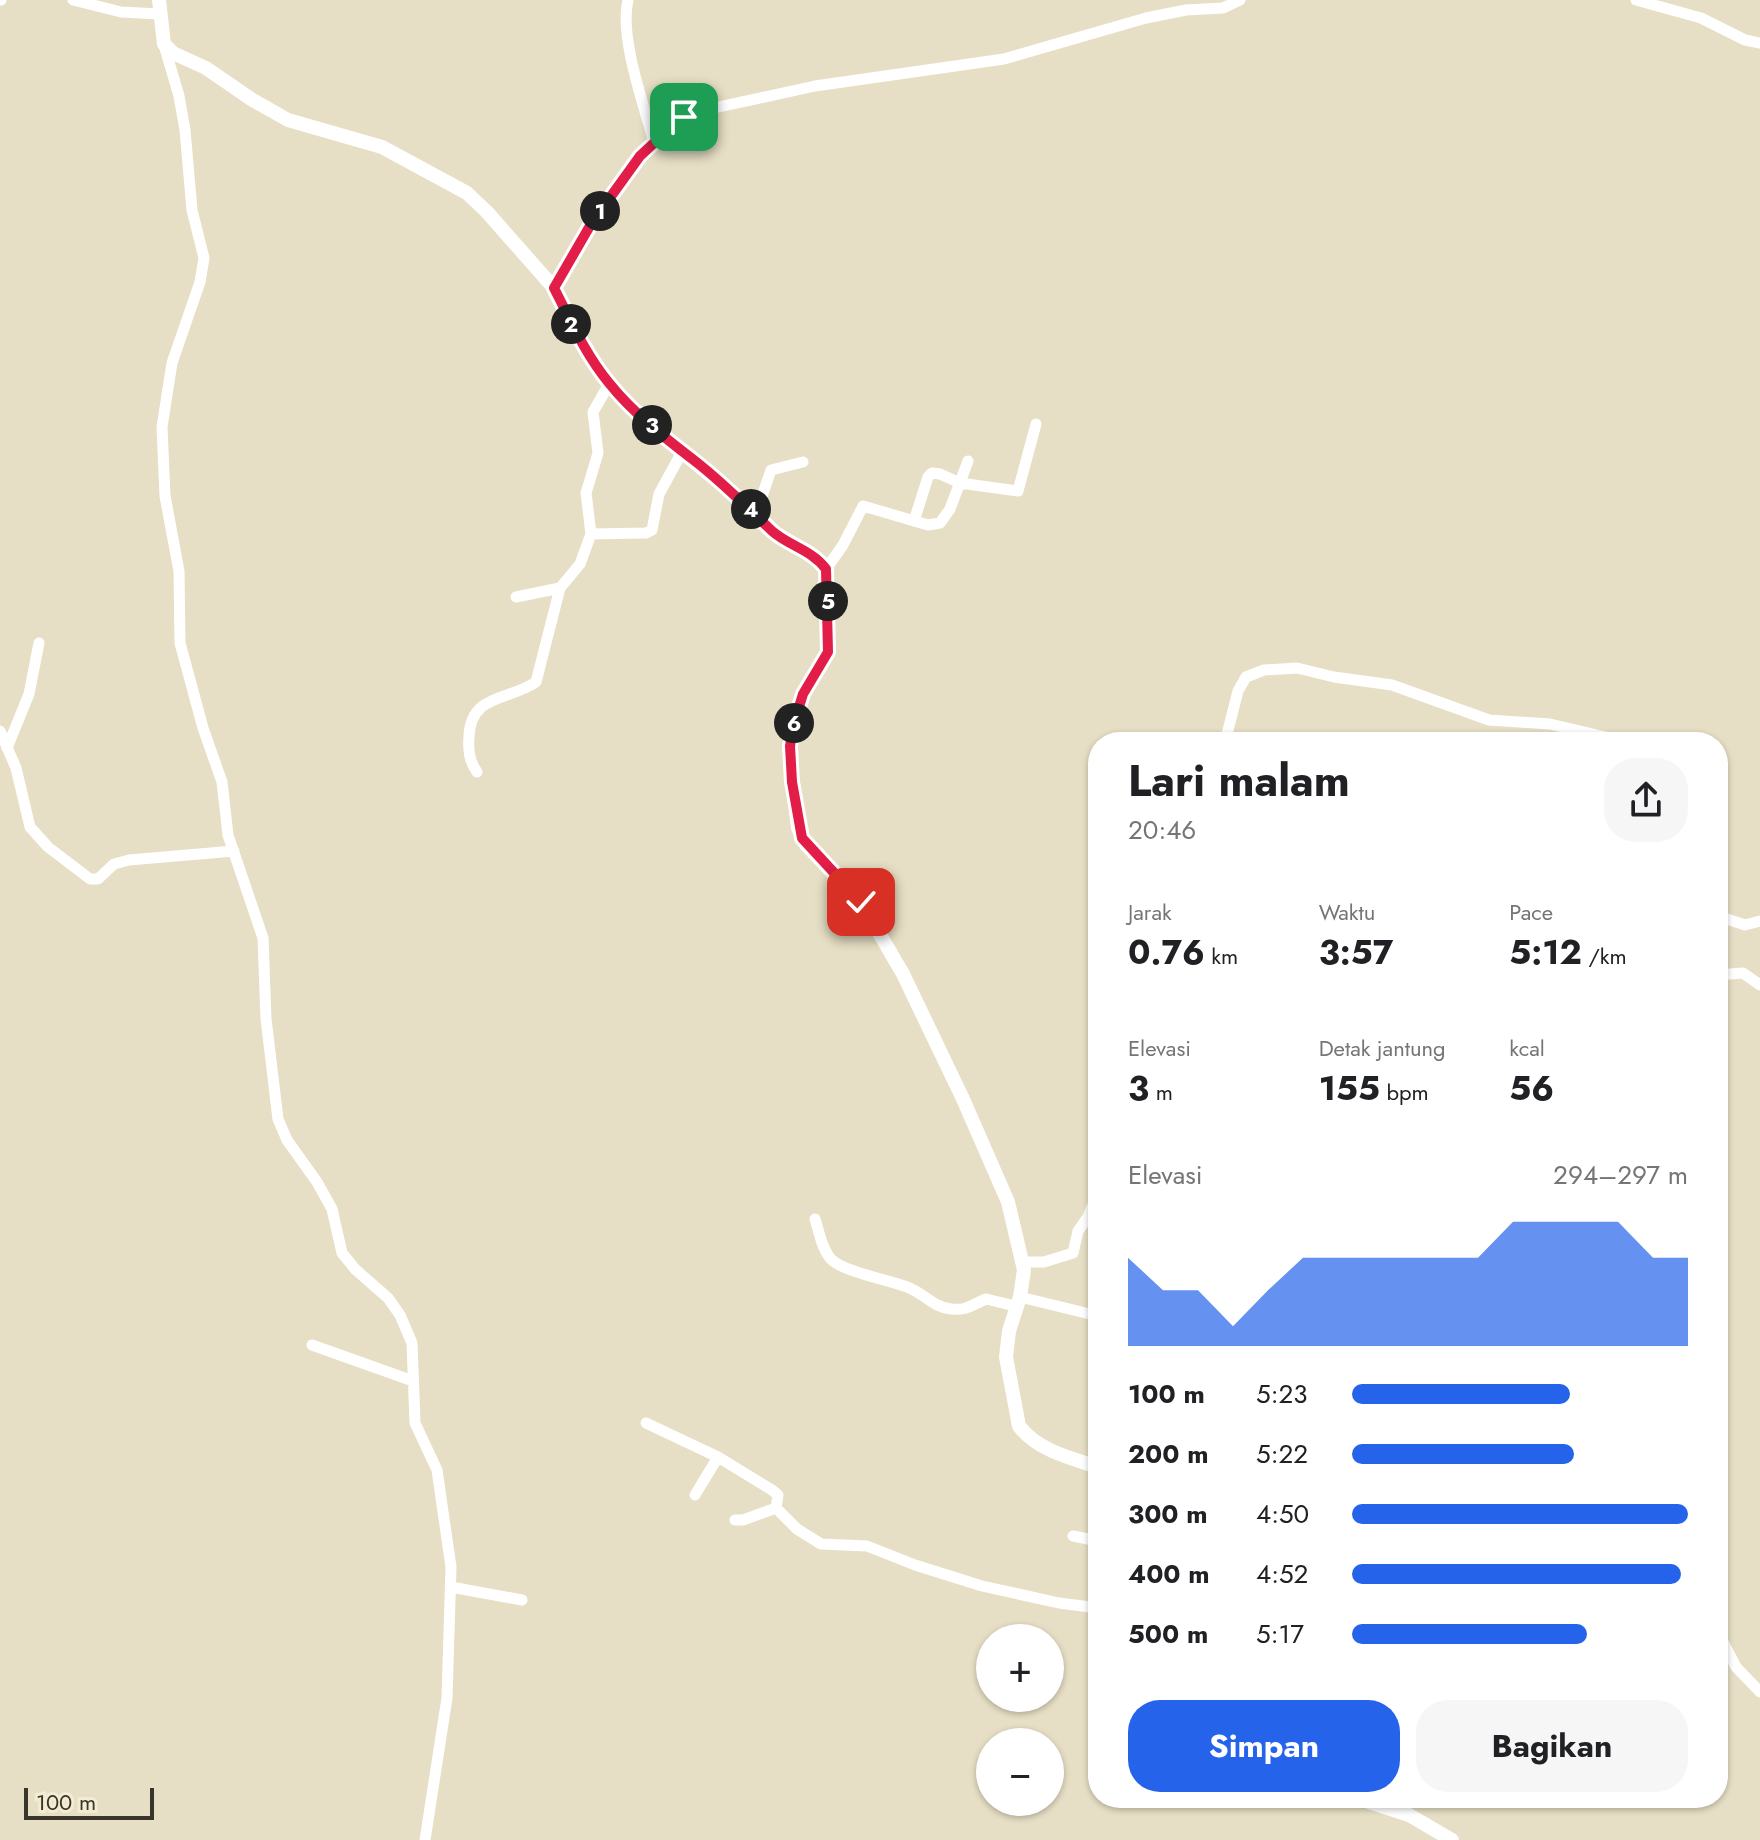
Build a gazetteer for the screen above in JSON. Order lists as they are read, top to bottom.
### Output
{
  "scale_bar": "100 m",
  "page": {
    "pins": [
      "1",
      "2",
      "3",
      "4",
      "5",
      "6"
    ],
    "heading": ["Lari malam", "20:46"],
    "stats": [
      ["Jarak", "0.76 km"],
      ["Waktu", "3:57"],
      ["Pace", "5:12 /km"],
      ["Elevasi", "3 m"],
      ["Detak jantung", "155 bpm"],
      ["kcal", "56"]
    ],
    "chart": ["Elevasi", "294–297 m"],
    "list": [
      {
        "name": "100 m",
        "note": "5:23"
      },
      {
        "name": "200 m",
        "note": "5:22"
      },
      {
        "name": "300 m",
        "note": "4:50"
      },
      {
        "name": "400 m",
        "note": "4:52"
      },
      {
        "name": "500 m",
        "note": "5:17"
      }
    ],
    "map_buttons": ["+", "−"],
    "buttons": ["Simpan", "Bagikan"],
    "scale": "100 m"
  }
}
